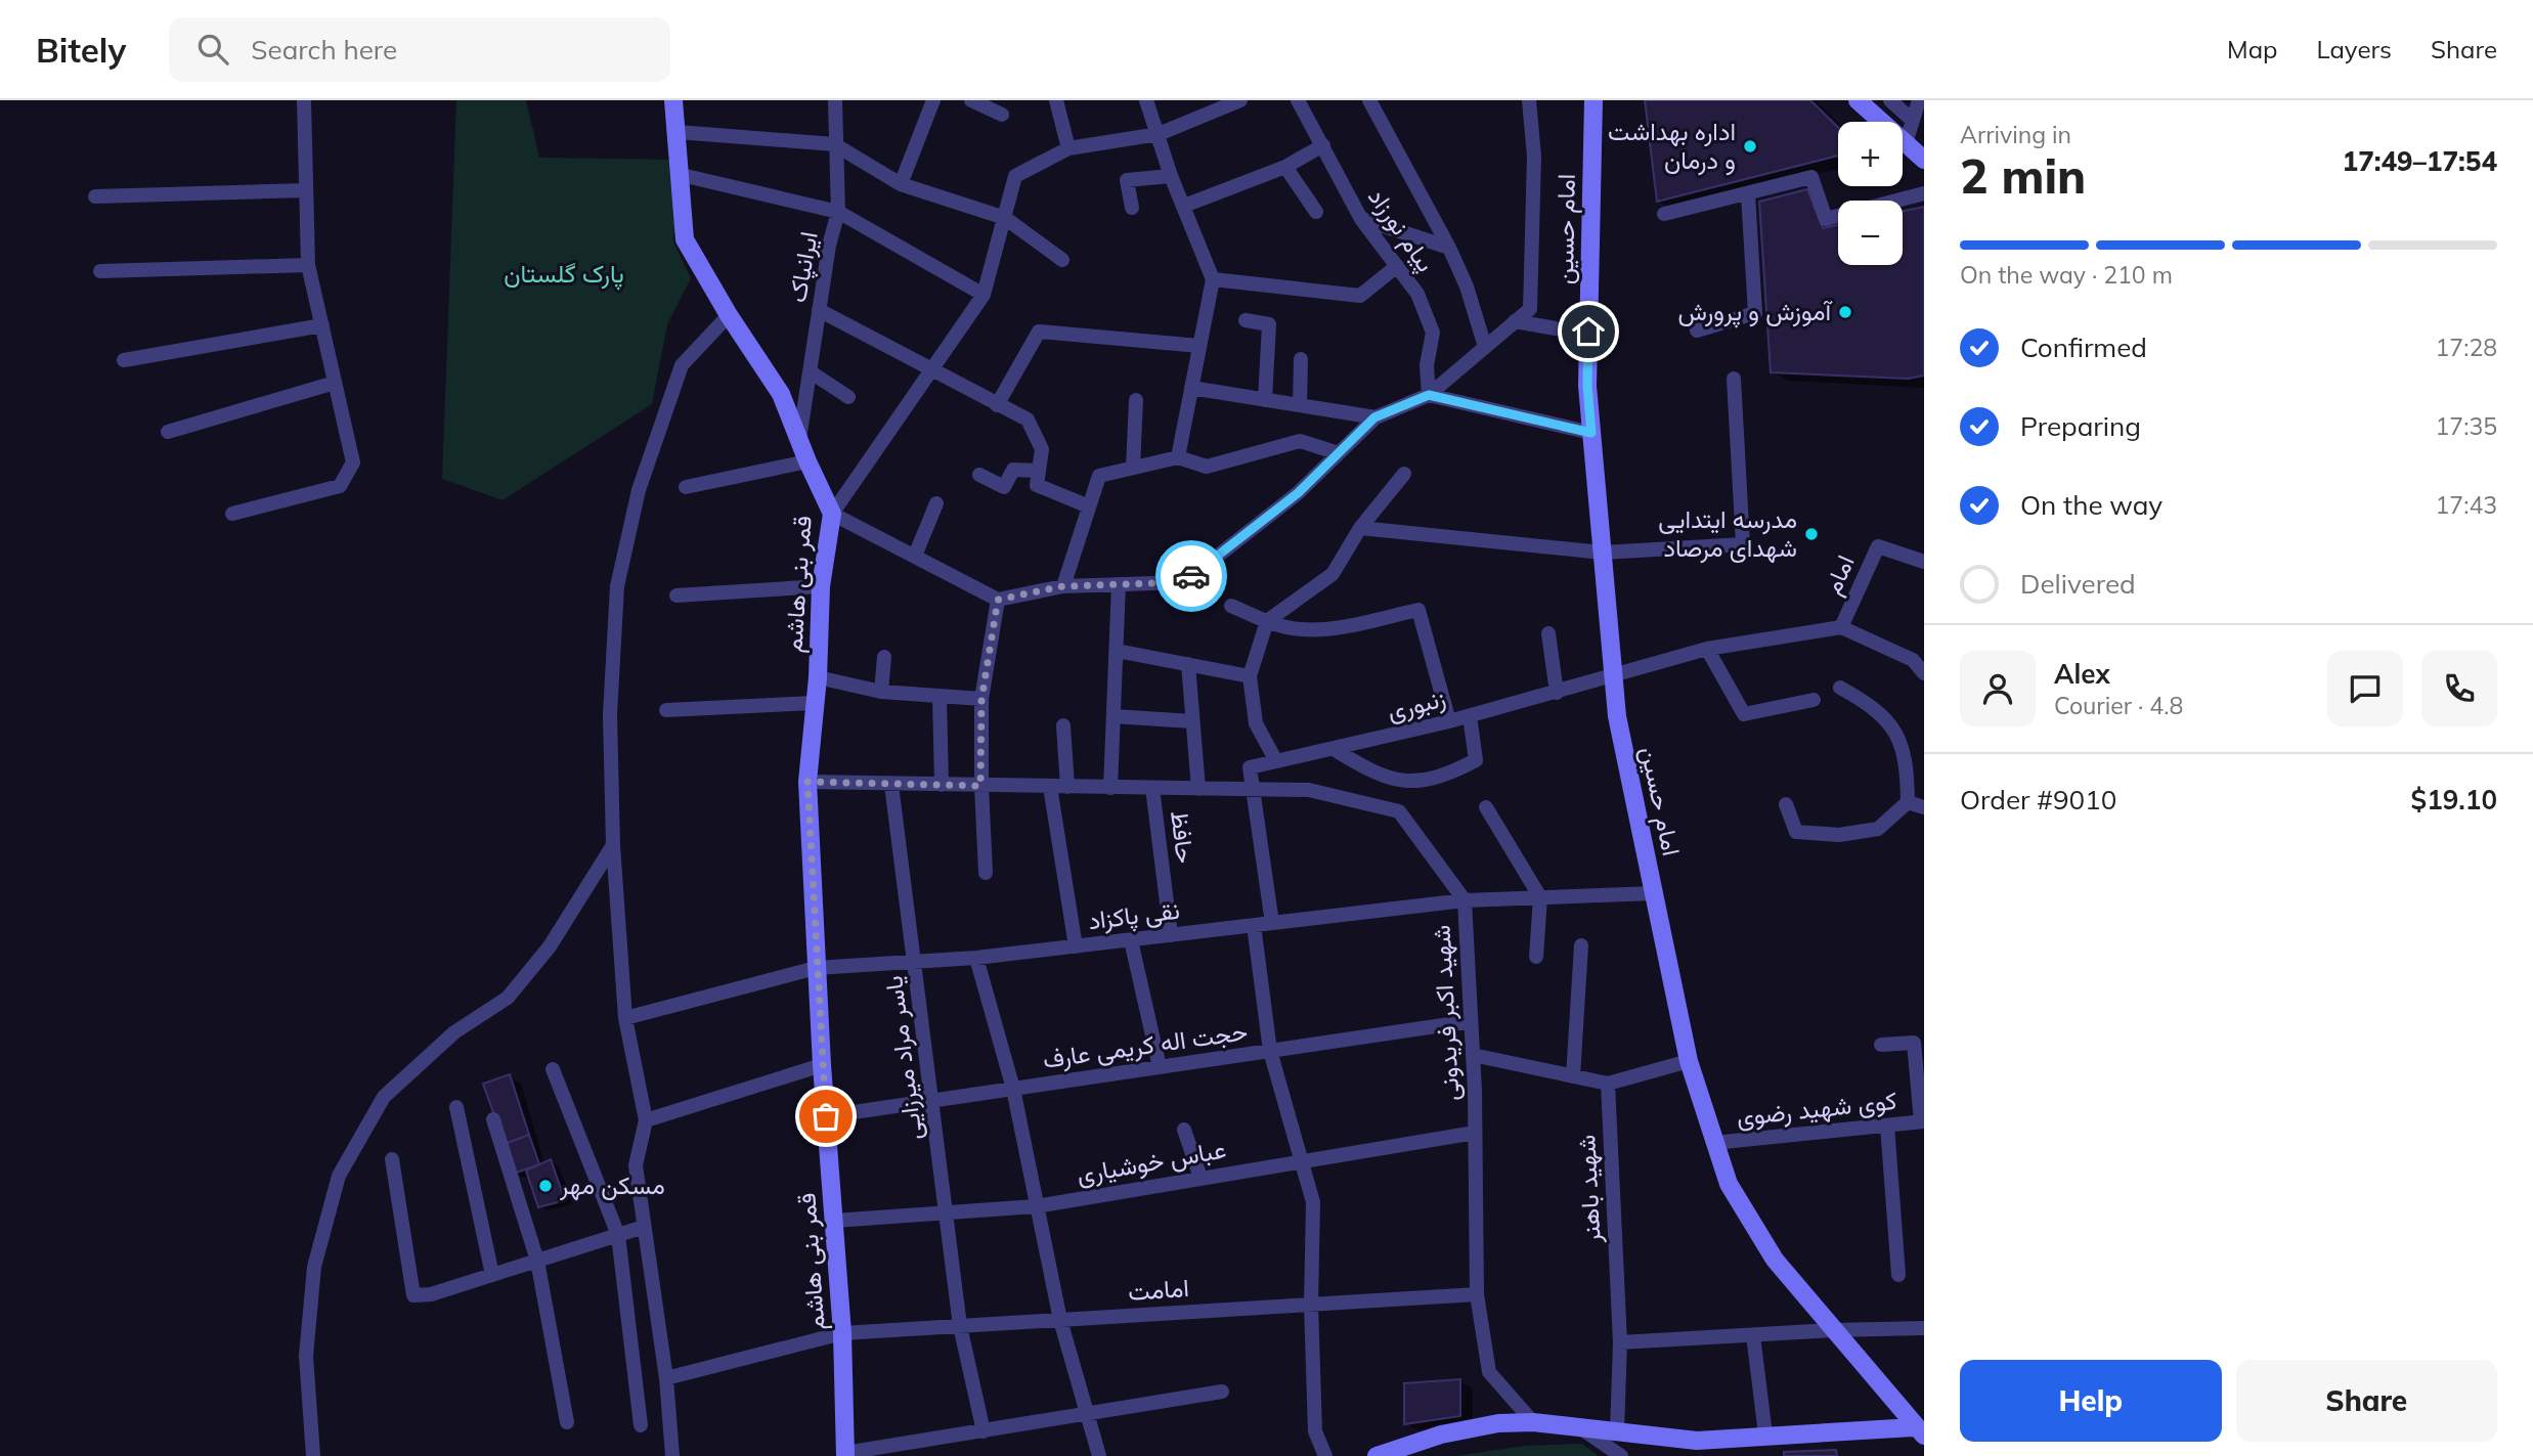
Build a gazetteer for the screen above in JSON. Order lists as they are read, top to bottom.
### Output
{
  "streets": {
    "street": [
      "امام حسین",
      "پیام نورزاد",
      "ایرانپاک",
      "امام",
      "قمر بنی هاشم",
      "زنبوری",
      "حافظ",
      "نقی پاکزاد",
      "شهید اکبر فریدونی",
      "حجت اله کریمی عارف",
      "یاسر مراد میرزایی",
      "کوی شهید رضوی",
      "عباس خوشیاری",
      "شهید باهنر",
      "امامت"
    ]
  },
  "crossings": [
    ["امام حسین", "زنبوری"],
    ["امام حسین", "نقی پاکزاد"],
    ["امام حسین", "کوی شهید رضوی"],
    ["ایرانپاک", "قمر بنی هاشم"],
    ["امام", "زنبوری"],
    ["قمر بنی هاشم", "نقی پاکزاد"],
    ["قمر بنی هاشم", "شهید اکبر فریدونی"],
    ["قمر بنی هاشم", "حجت اله کریمی عارف"],
    ["قمر بنی هاشم", "عباس خوشیاری"],
    ["قمر بنی هاشم", "امامت"],
    ["زنبوری", "شهید اکبر فریدونی"],
    ["حافظ", "نقی پاکزاد"],
    ["حافظ", "شهید اکبر فریدونی"],
    ["نقی پاکزاد", "شهید اکبر فریدونی"],
    ["نقی پاکزاد", "یاسر مراد میرزایی"],
    ["شهید اکبر فریدونی", "حجت اله کریمی عارف"],
    ["شهید اکبر فریدونی", "یاسر مراد میرزایی"],
    ["شهید اکبر فریدونی", "عباس خوشیاری"],
    ["شهید اکبر فریدونی", "امامت"],
    ["حجت اله کریمی عارف", "یاسر مراد میرزایی"],
    ["یاسر مراد میرزایی", "عباس خوشیاری"],
    ["یاسر مراد میرزایی", "امامت"]
  ],
  "parks": ["پارک گلستان"],
  "places": [
    "اداره بهداشت و درمان",
    "آموزش و پرورش",
    "مدرسه ایتدایی شهدای مرصاد",
    "مسکن مهر"
  ],
  "page": {
    "header": "Bitely",
    "search": "Search here",
    "nav": ["Map", "Layers", "Share"],
    "heading": ["2 min", "Arriving in", "17:49–17:54"],
    "panel": [
      "Alex",
      "Courier · 4.8",
      "Order #9010",
      "$19.10"
    ],
    "map_buttons": ["+", "−"],
    "bar": "On the way · 210 m",
    "list": [
      ["Confirmed", "17:28"],
      ["Preparing", "17:35"],
      ["On the way", "17:43"],
      "Delivered"
    ],
    "buttons": ["Help", "Share"]
  }
}
